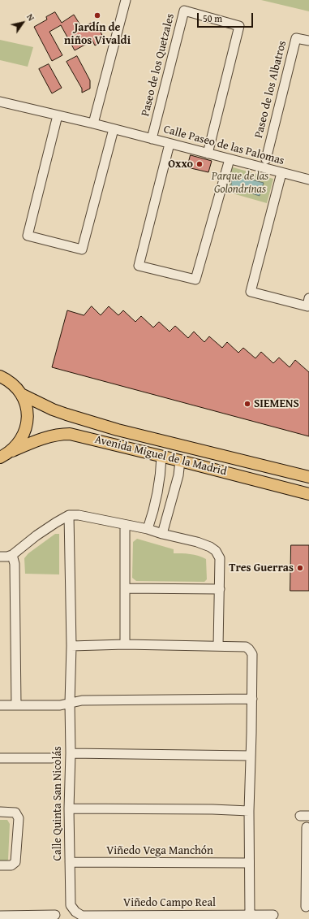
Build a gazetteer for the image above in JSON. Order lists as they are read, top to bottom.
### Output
{
  "streets": {
    "main road": ["Avenida Miguel de la Madrid"],
    "street": [
      "Paseo de los Quetzales",
      "Paseo de los Albatros",
      "Calle Paseo de las Palomas",
      "Calle Quinta San Nicolás",
      "Viñedo Vega Manchón",
      "Viñedo Campo Real"
    ]
  },
  "crossings": [
    ["Paseo de los Quetzales", "Calle Paseo de las Palomas"],
    ["Calle Quinta San Nicolás", "Viñedo Vega Manchón"],
    ["Calle Quinta San Nicolás", "Viñedo Campo Real"]
  ],
  "parks": ["Parque de las Golondrinas"],
  "places": [
    "Jardín de niños Vivaldi",
    "Oxxo",
    "SIEMENS",
    "Tres Guerras"
  ],
  "scale_bar": "50 m",
  "north": "top right"
}
